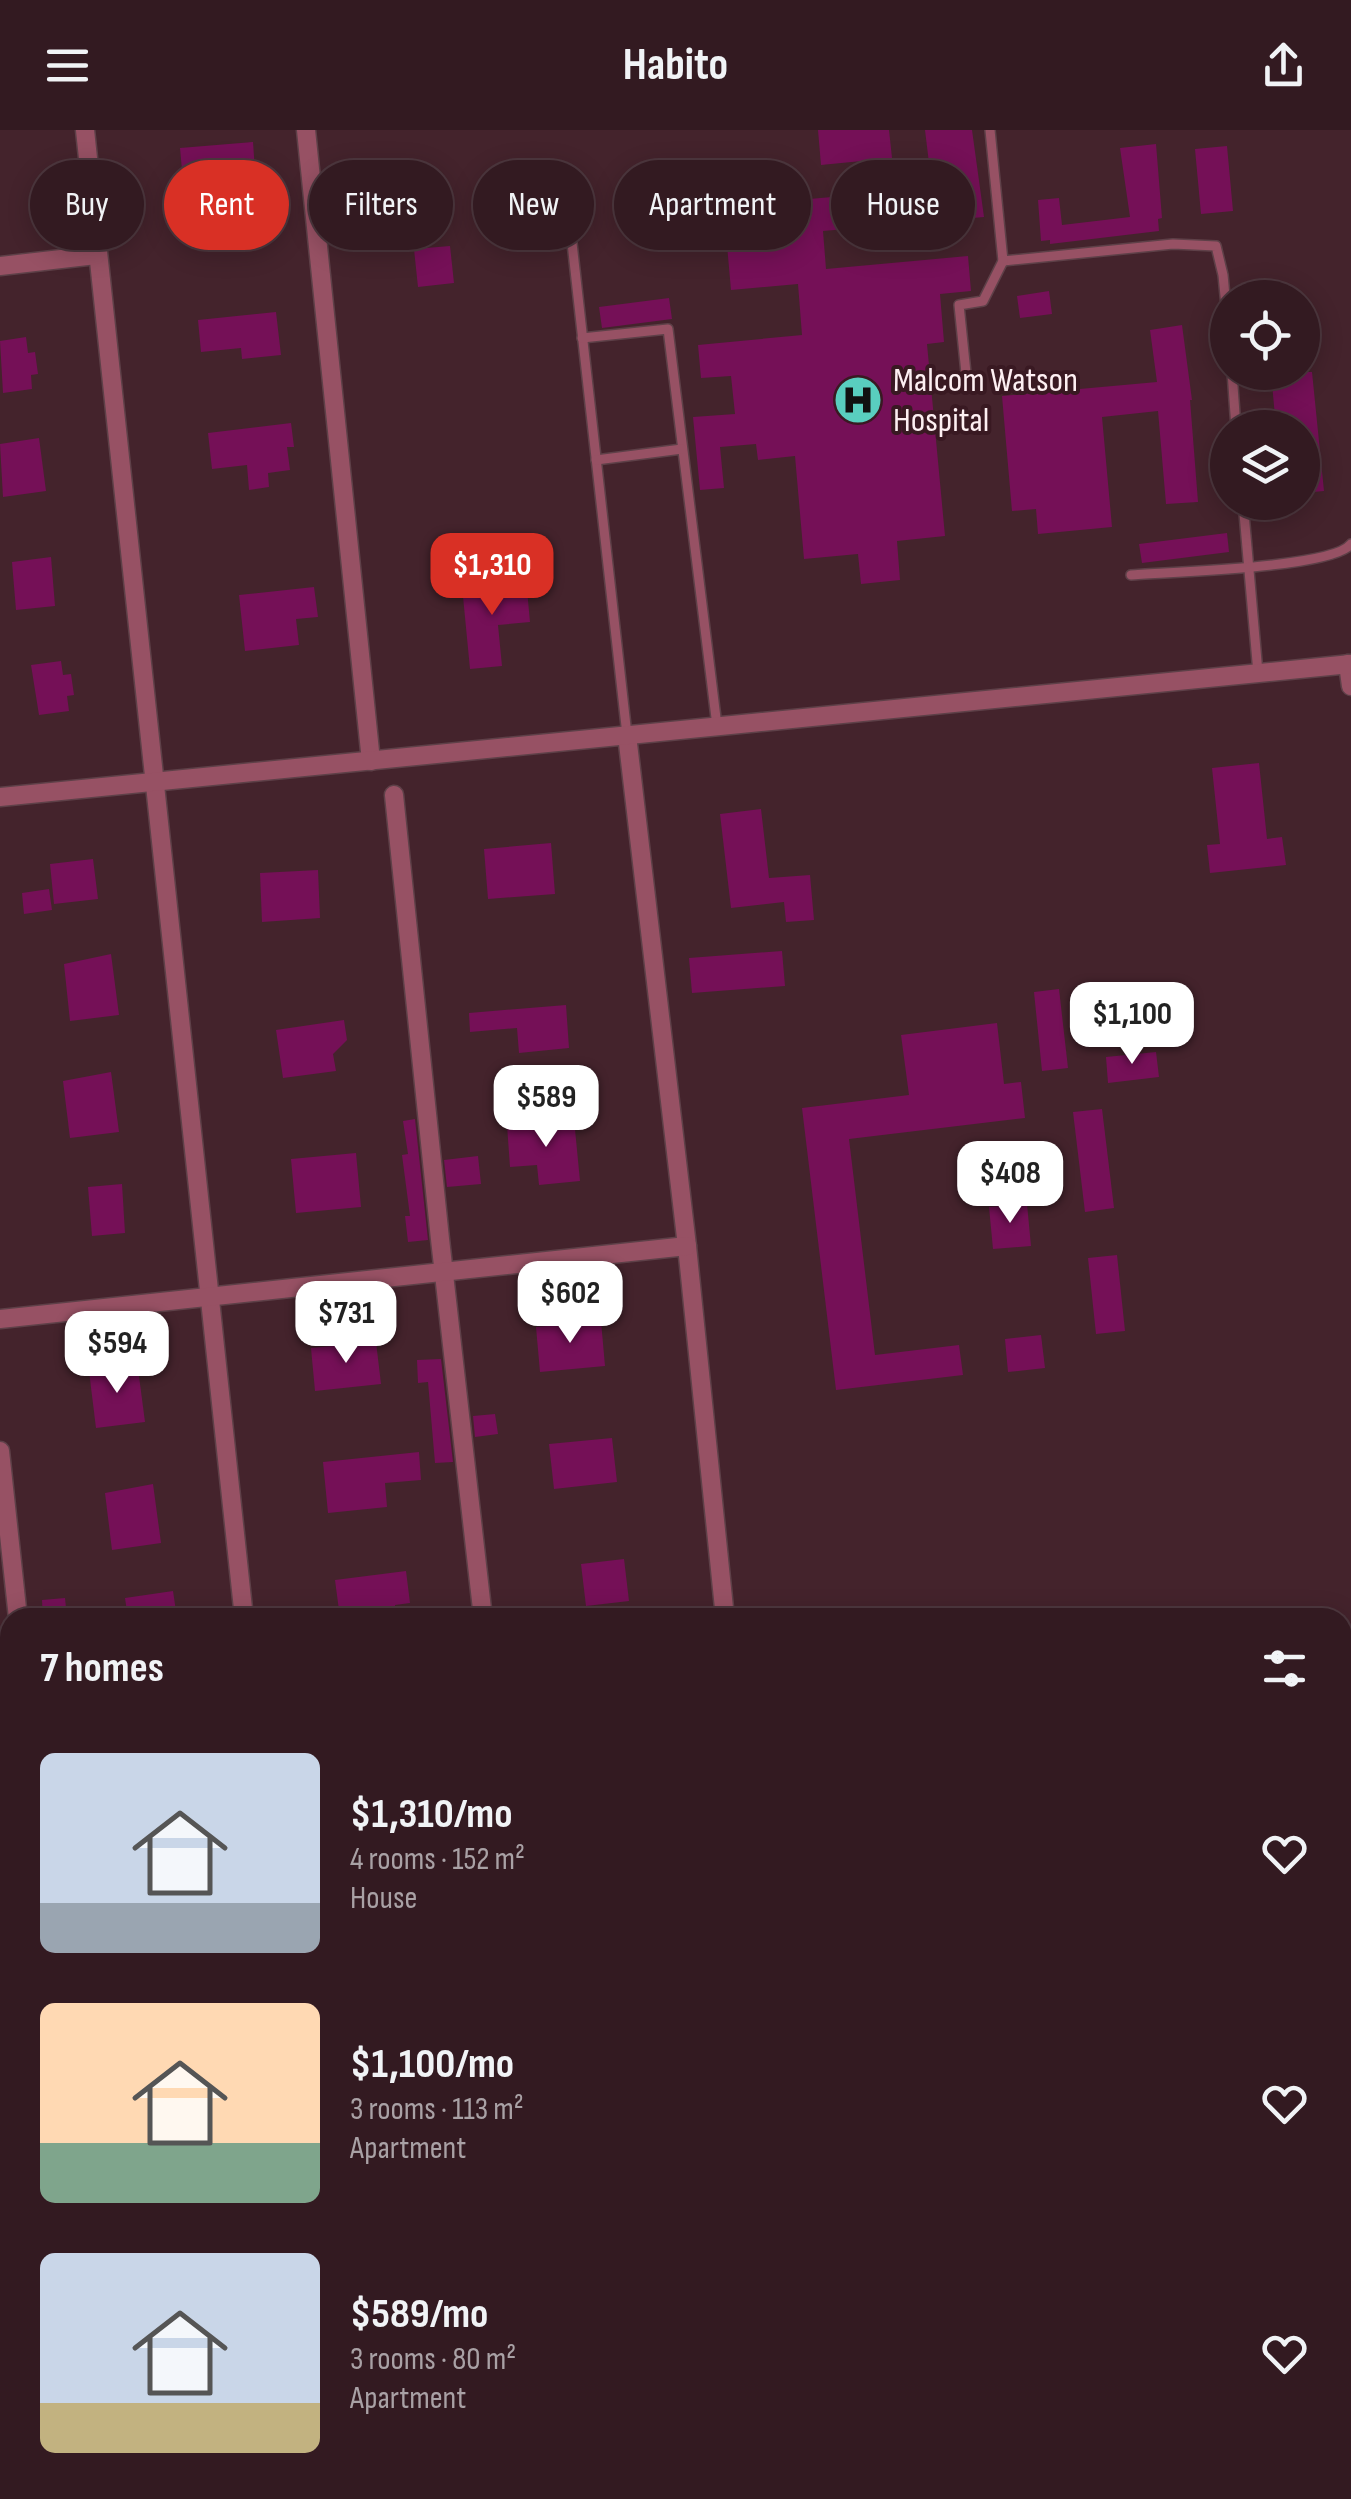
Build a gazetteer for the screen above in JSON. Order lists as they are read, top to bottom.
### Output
{
  "places": {
    "hospital": ["Malcom Watson Hospital"]
  },
  "page": {
    "header": "Habito",
    "chip": [
      "Buy",
      "Rent",
      "Filters",
      "New",
      "Apartment",
      "House"
    ],
    "price": [
      "$1,310",
      "$1,100",
      "$589",
      "$408",
      "$602",
      "$731",
      "$594"
    ],
    "heading": "7 homes",
    "list": [
      {
        "name": "$1,310/mo",
        "note": "4 rooms · 152 m² · House"
      },
      {
        "name": "$1,100/mo",
        "note": "3 rooms · 113 m² · Apartment"
      },
      {
        "name": "$589/mo",
        "note": "3 rooms · 80 m² · Apartment"
      }
    ]
  }
}
